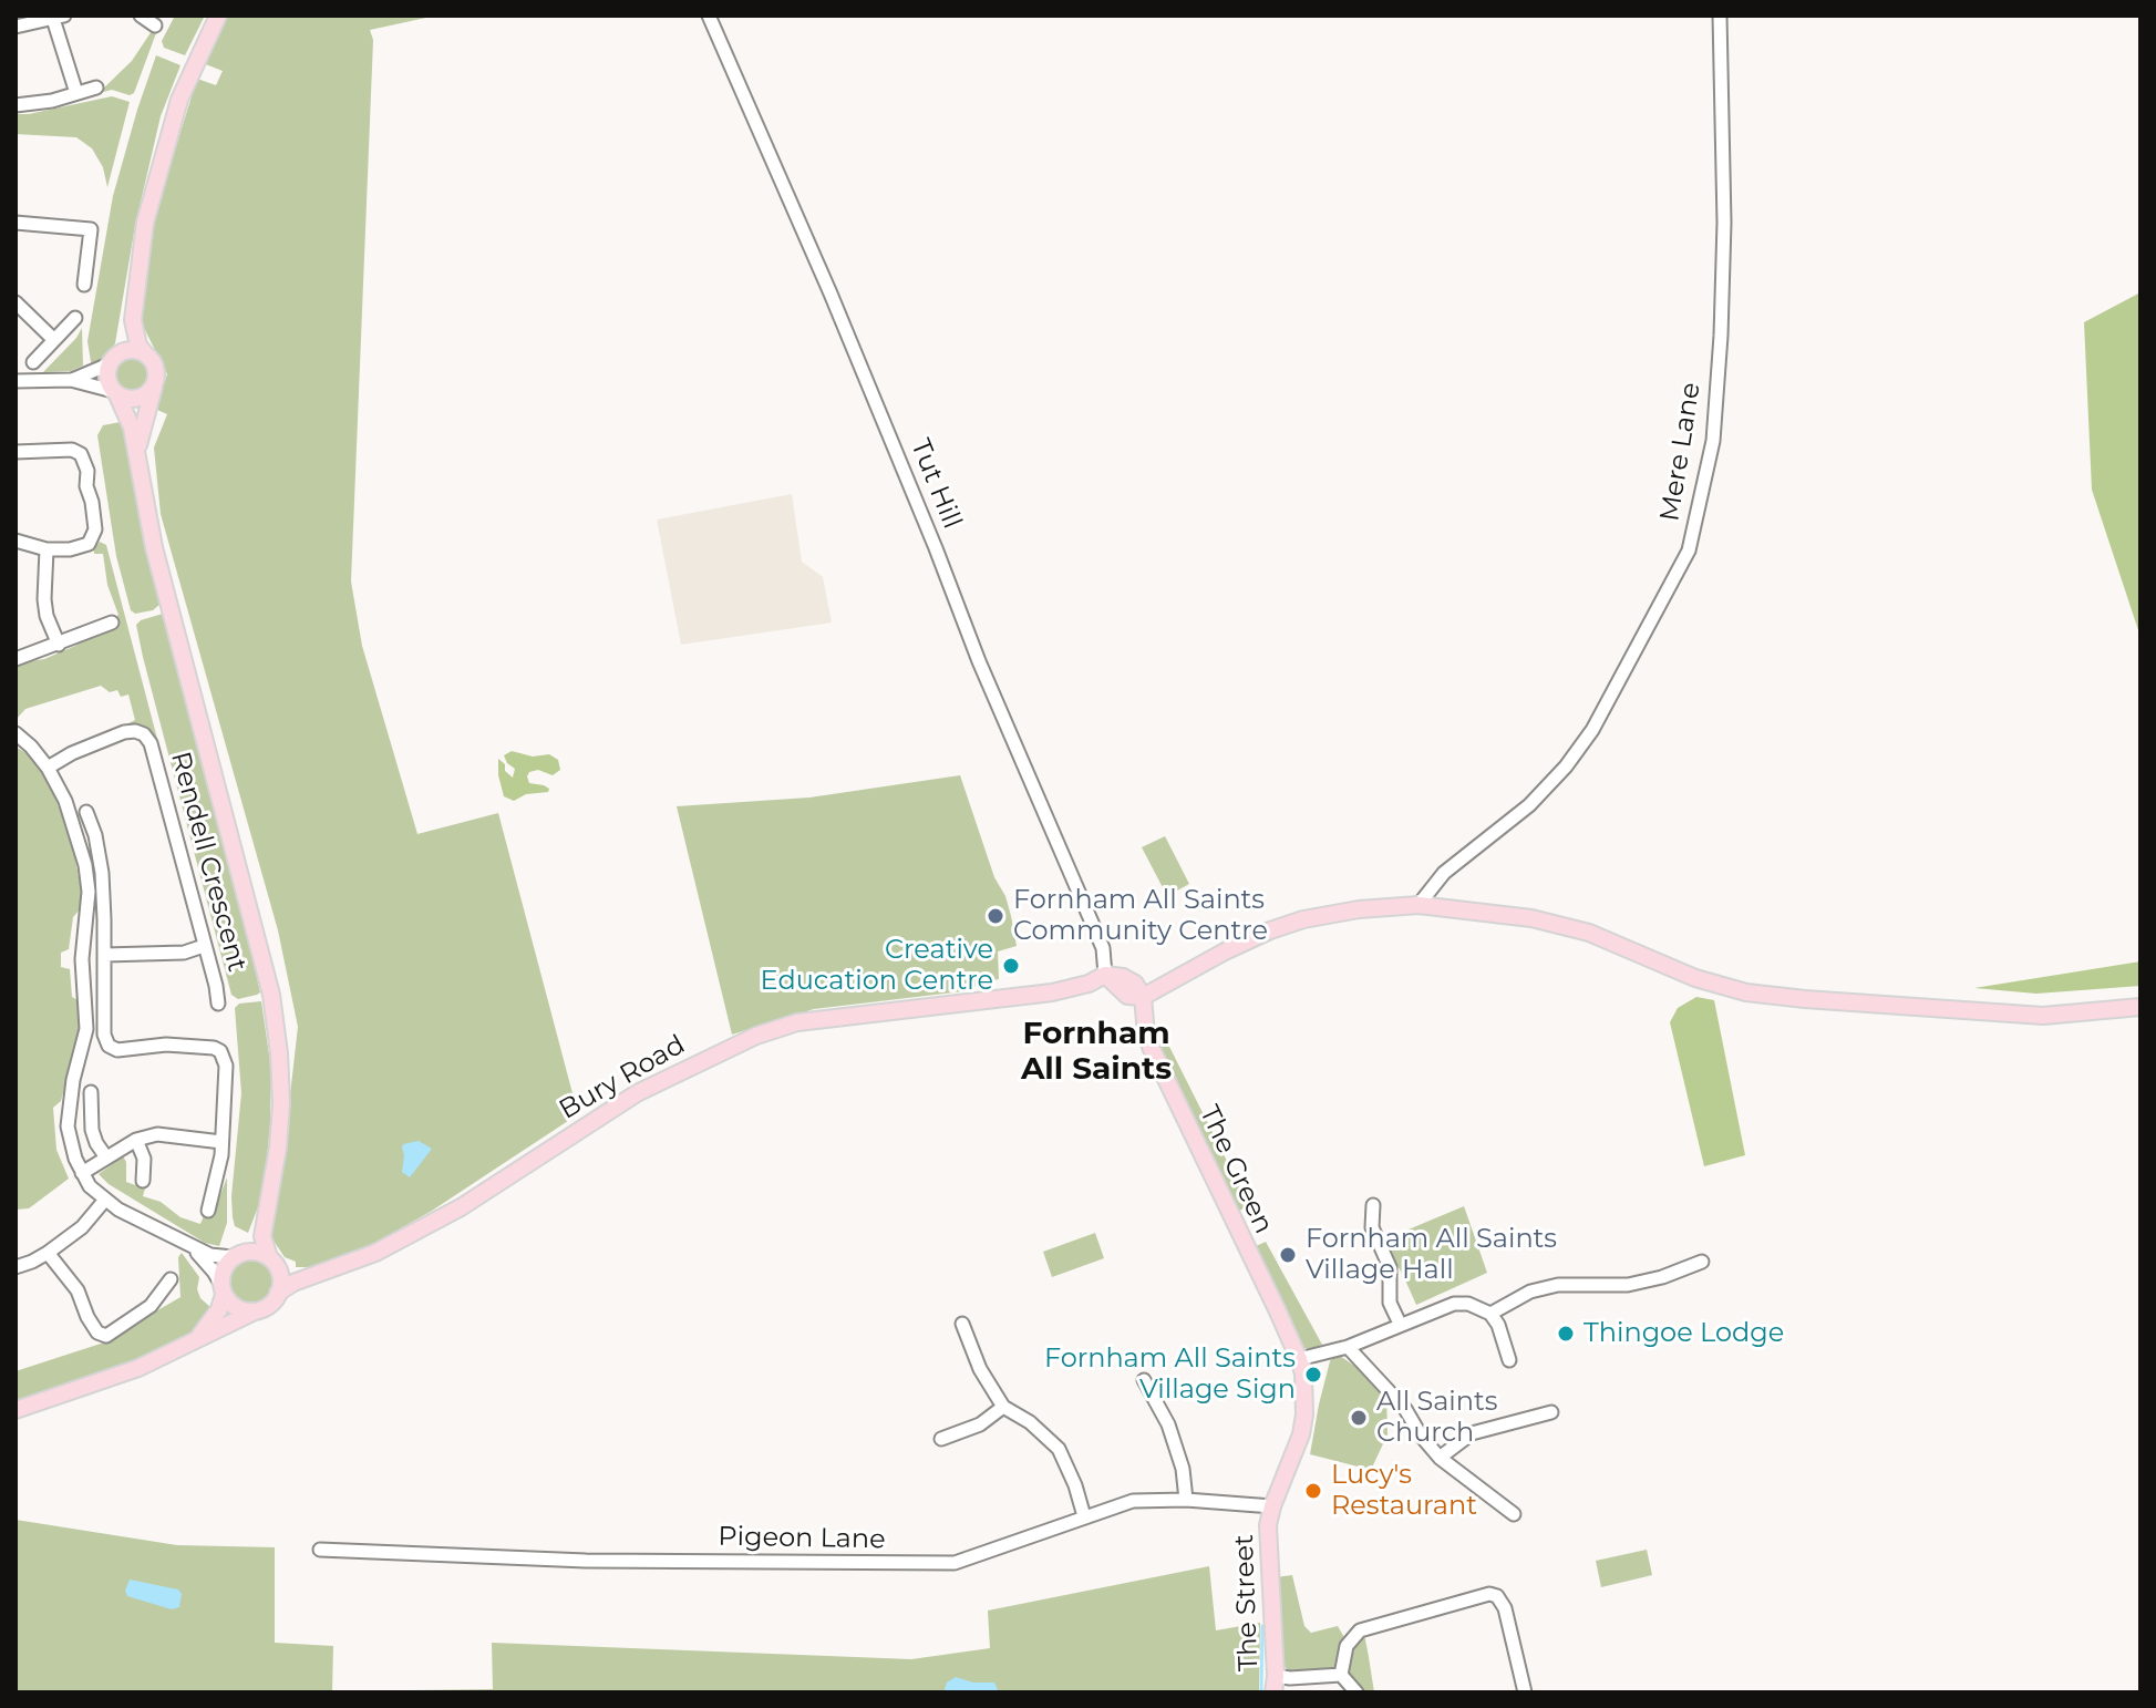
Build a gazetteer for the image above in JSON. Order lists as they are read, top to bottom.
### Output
{
  "streets": {
    "main road": ["Bury Road", "The Green", "The Street"],
    "street": [
      "Mere Lane",
      "Tut Hill",
      "Rendell Crescent",
      "Pigeon Lane"
    ]
  },
  "crossings": [
    ["Tut Hill", "Bury Road"],
    ["The Green", "The Street"],
    ["Pigeon Lane", "The Street"]
  ],
  "districts": ["Fornham All Saints"],
  "places": [
    "Fornham All Saints Community Centre",
    "Creative Education Centre",
    "Fornham All Saints Village Hall",
    "Thingoe Lodge",
    "Fornham All Saints Village Sign",
    "All Saints Church",
    "Lucy's Restaurant"
  ]
}
